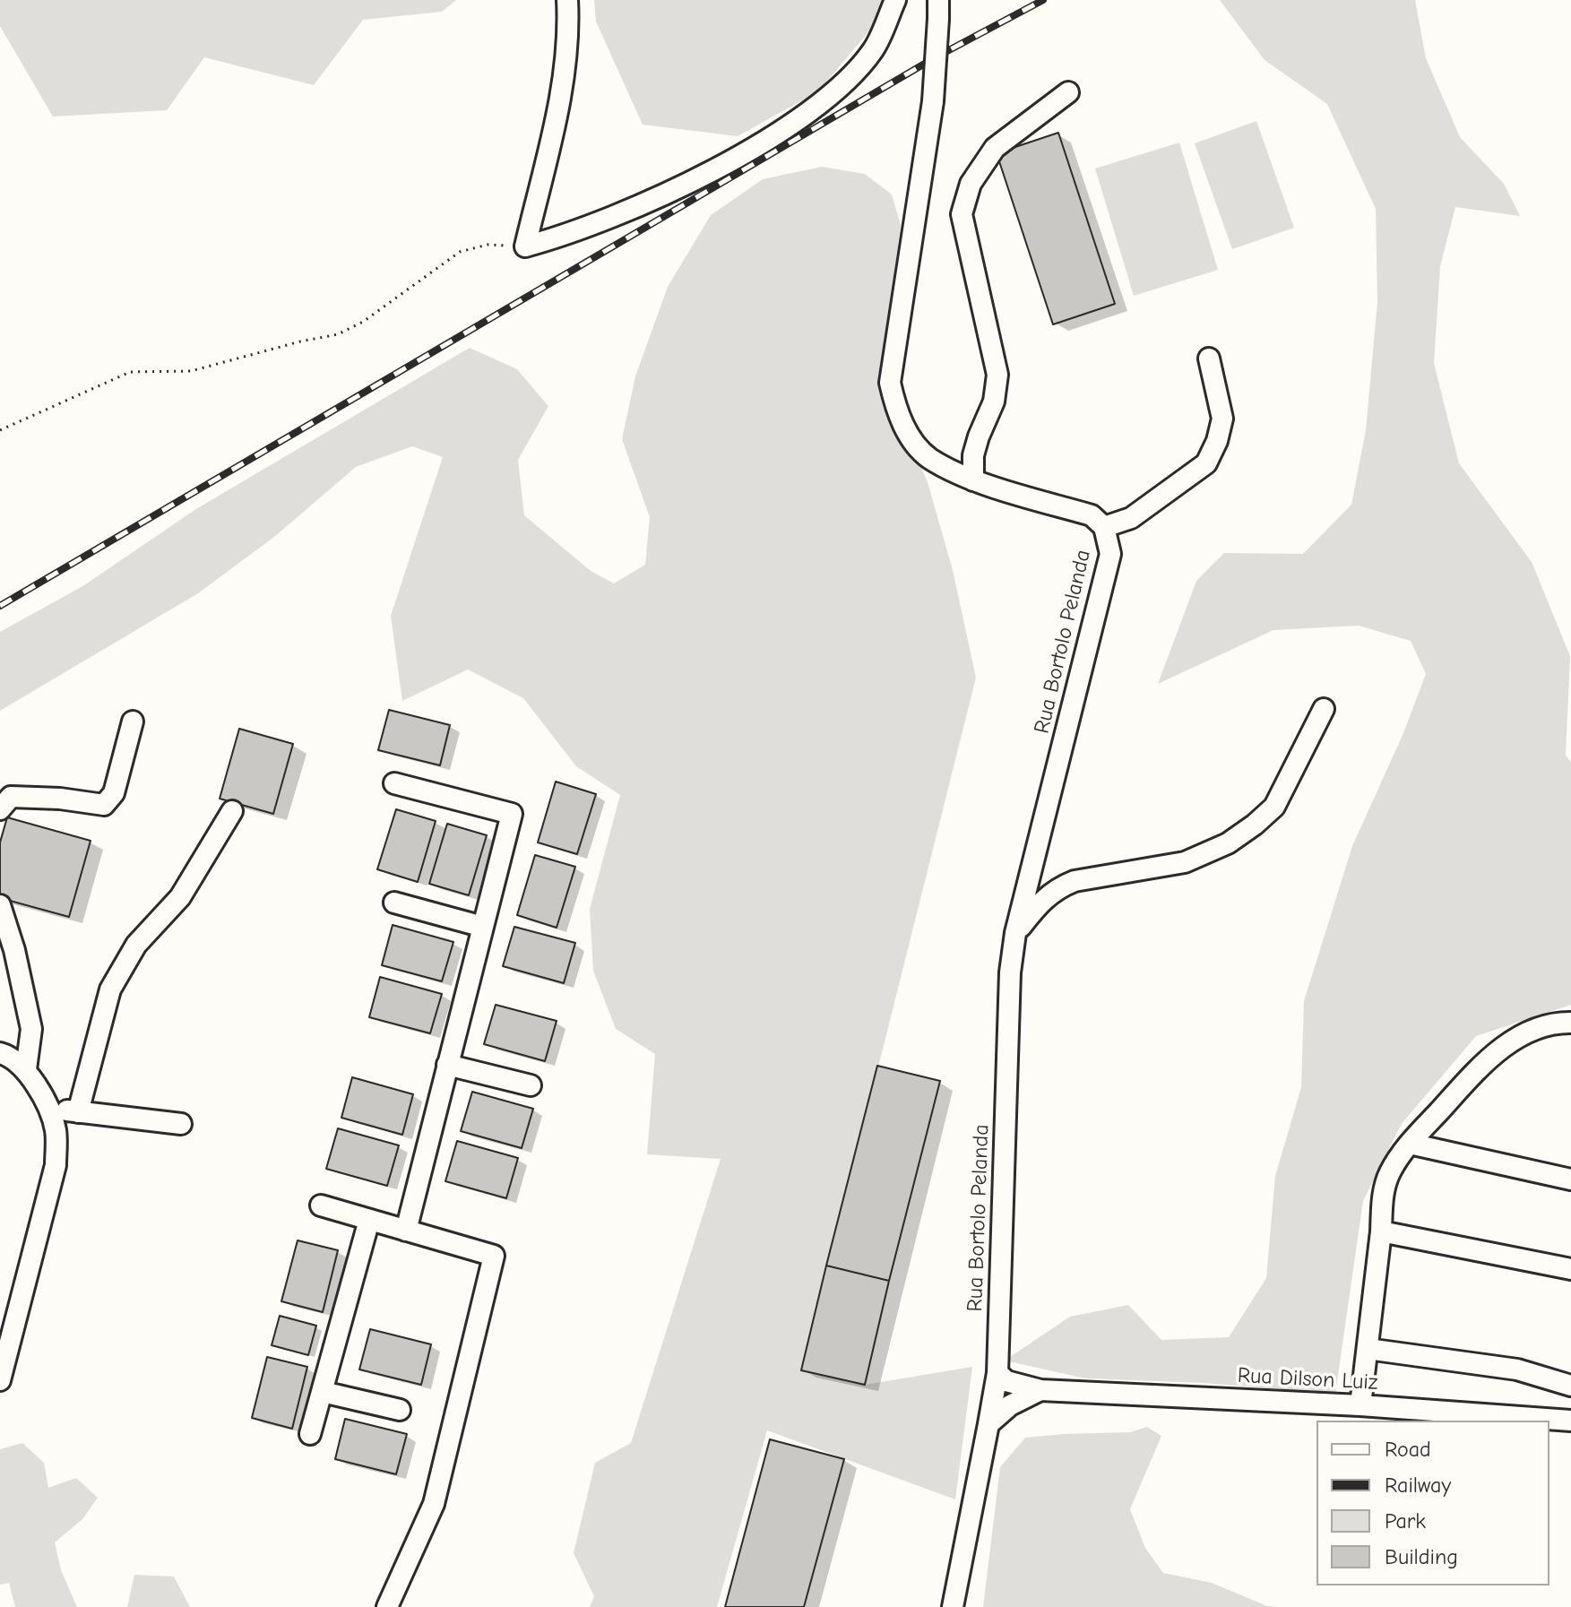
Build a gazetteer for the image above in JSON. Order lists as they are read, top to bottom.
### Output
{
  "streets": {
    "street": ["Rua Bortolo Pelanda", "Rua Dilson Luiz"]
  },
  "crossings": [
    ["Rua Bortolo Pelanda", "Rua Dilson Luiz"]
  ],
  "legend": [
    "Road",
    "Railway",
    "Park",
    "Building"
  ]
}
